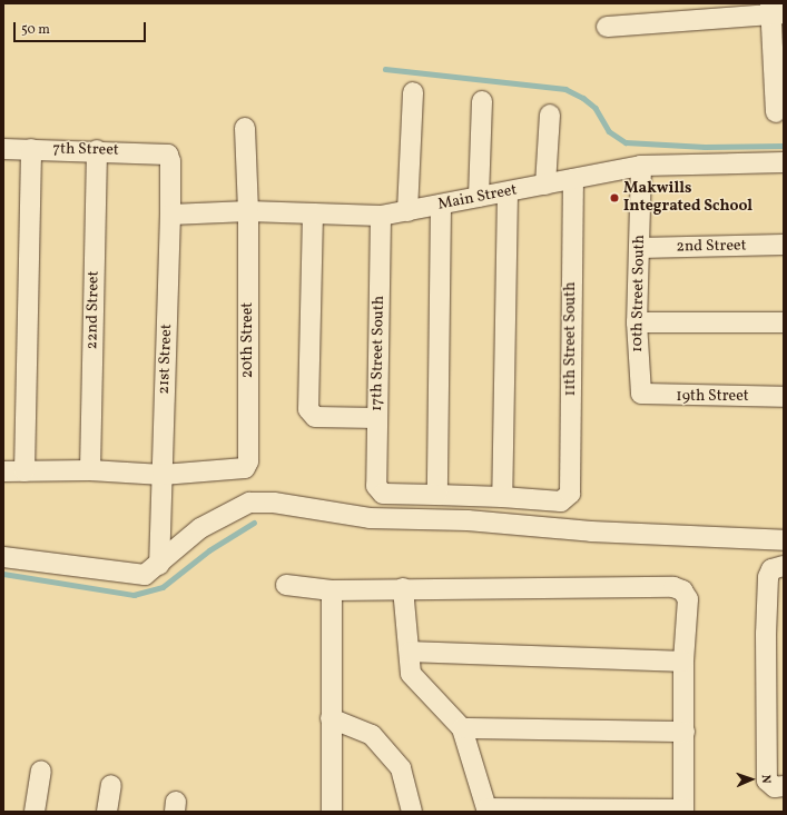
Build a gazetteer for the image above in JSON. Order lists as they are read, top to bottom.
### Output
{
  "streets": {
    "street": [
      "7th Street",
      "Main Street",
      "2nd Street",
      "10th Street South",
      "22nd Street",
      "11th Street South",
      "20th Street",
      "17th Street South",
      "21st Street",
      "19th Street"
    ]
  },
  "crossings": [
    ["7th Street", "22nd Street"],
    ["7th Street", "21st Street"],
    ["Main Street", "10th Street South"],
    ["Main Street", "11th Street South"],
    ["Main Street", "20th Street"],
    ["Main Street", "17th Street South"],
    ["Main Street", "21st Street"],
    ["2nd Street", "10th Street South"],
    ["10th Street South", "19th Street"],
    ["20th Street", "21st Street"]
  ],
  "places": ["Makwills Integrated School"],
  "scale_bar": "50 m",
  "north": "right"
}
